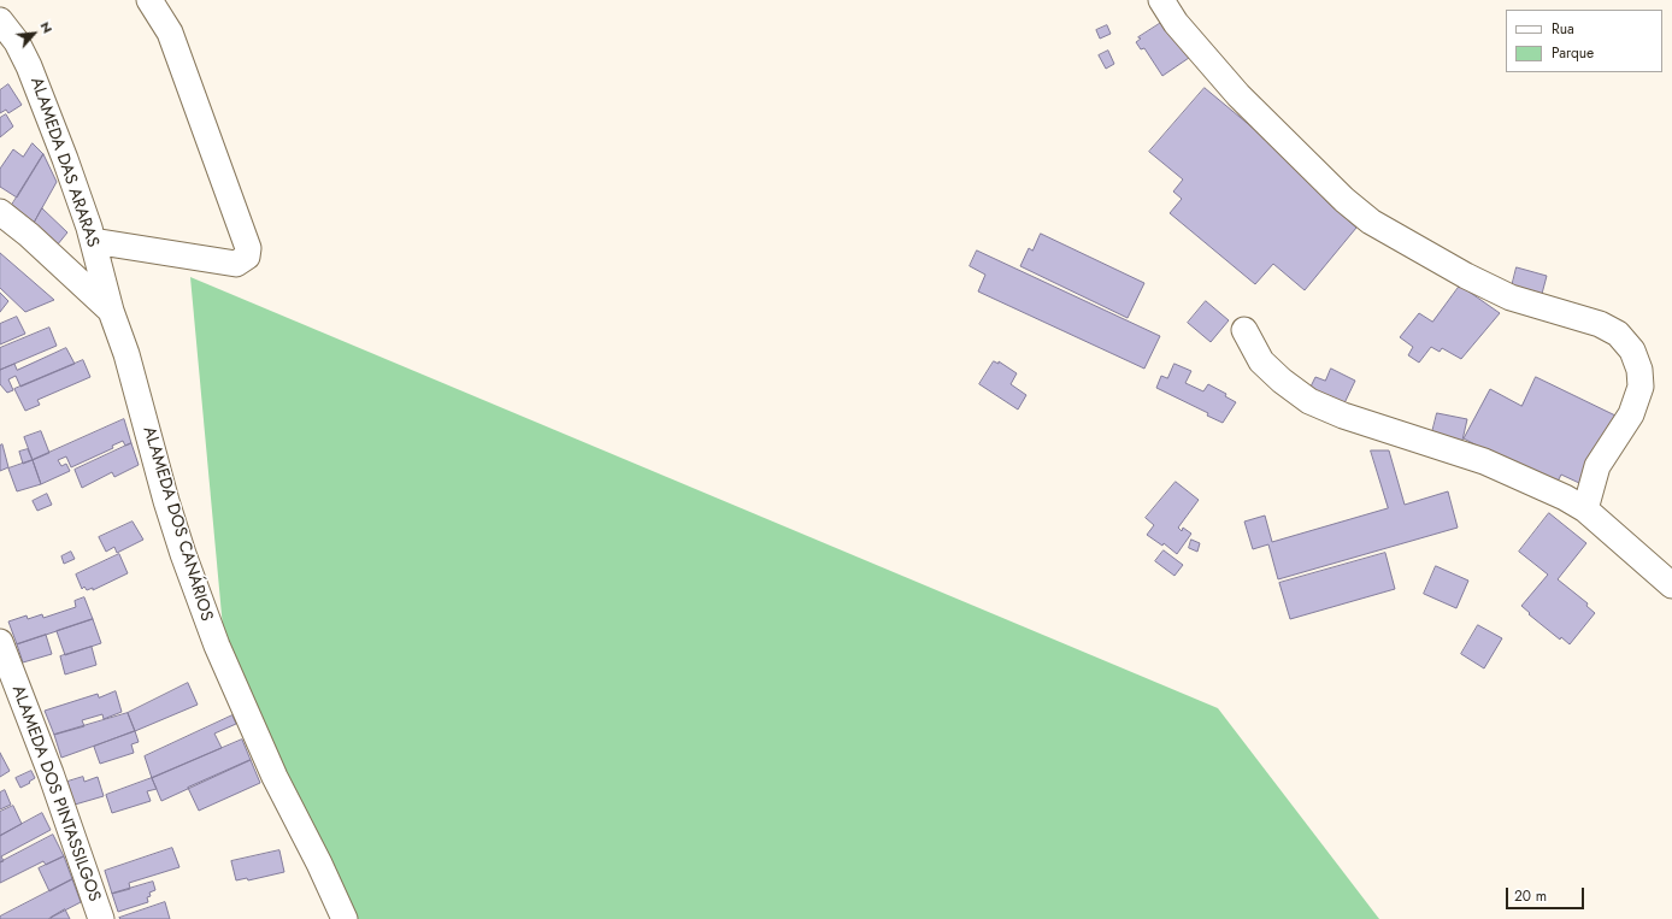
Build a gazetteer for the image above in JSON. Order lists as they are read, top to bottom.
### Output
{
  "streets": {
    "street": ["ALAMEDA DAS ARARAS", "ALAMEDA DOS CANÁRIOS", "ALAMEDA DOS PINTASSILGOS"]
  },
  "crossings": [
    ["ALAMEDA DAS ARARAS", "ALAMEDA DOS CANÁRIOS"]
  ],
  "legend": ["Rua", "Parque"],
  "scale_bar": "20 m",
  "north": "top right"
}
